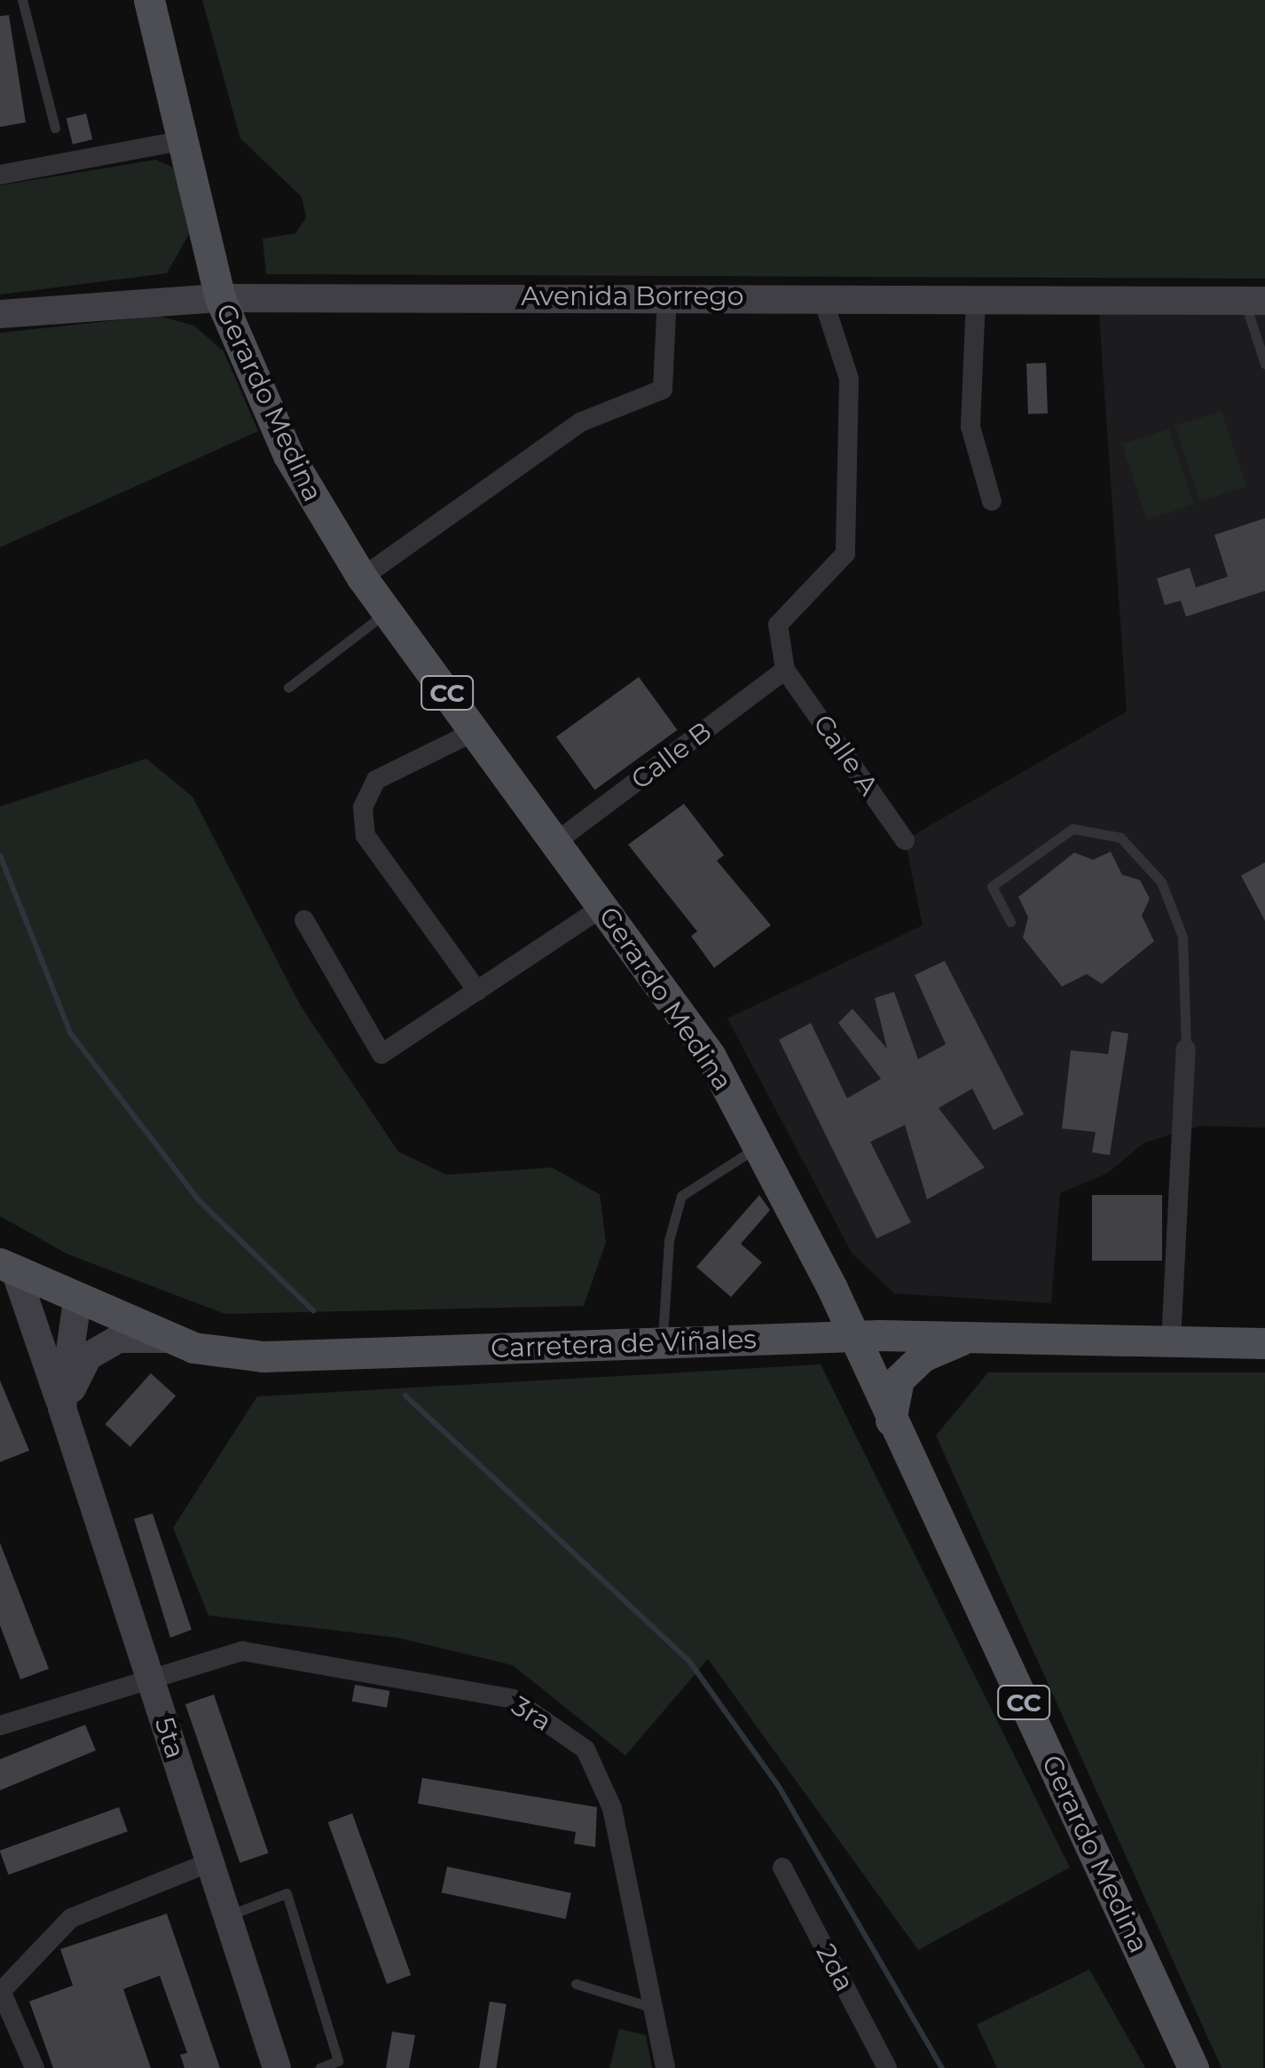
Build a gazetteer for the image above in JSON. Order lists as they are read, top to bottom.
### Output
{
  "streets": {
    "main road": [
      "Avenida Borrego",
      "Gerardo Medina",
      "CC",
      "Carretera de Viñales",
      "5ta"
    ],
    "street": [
      "Calle A",
      "Calle B",
      "3ra",
      "2da"
    ]
  },
  "crossings": [
    ["Avenida Borrego", "Gerardo Medina"],
    ["Gerardo Medina", "Calle B"],
    ["Gerardo Medina", "Carretera de Viñales"],
    ["Calle A", "Calle B"],
    ["Carretera de Viñales", "5ta"],
    ["3ra", "5ta"]
  ]
}
